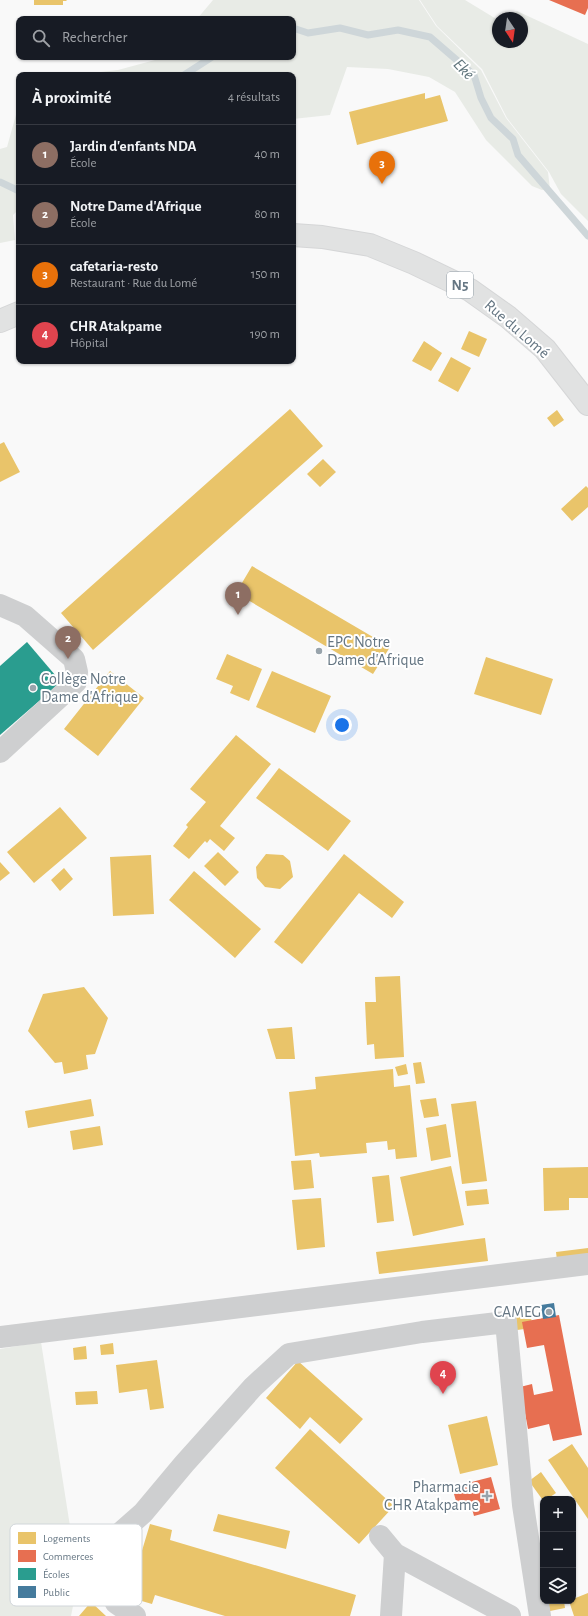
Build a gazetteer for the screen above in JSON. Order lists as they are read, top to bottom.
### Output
{
  "streets": {
    "main road": ["N5", "Rue du Lomé"]
  },
  "water": ["Eké"],
  "places": {
    "other": ["EPC Notre Dame d'Afrique", "Collège Notre Dame d'Afrique", "CAMEG"],
    "health": ["Pharmacie CHR Atakpame"]
  },
  "legend": [
    "Logements",
    "Commerces",
    "Écoles",
    "Public"
  ],
  "north": "bottom",
  "page": {
    "search": "Rechercher",
    "heading": ["À proximité", "4 résultats"],
    "list": [
      {
        "mark": "1",
        "name": "Jardin d'enfants NDA",
        "note": "École",
        "value": "40 m"
      },
      {
        "mark": "2",
        "name": "Notre Dame d'Afrique",
        "note": "École",
        "value": "80 m"
      },
      {
        "mark": "3",
        "name": "cafetaria-resto",
        "note": "Restaurant · Rue du Lomé",
        "value": "150 m"
      },
      {
        "mark": "4",
        "name": "CHR Atakpame",
        "note": "Hôpital",
        "value": "190 m"
      }
    ],
    "pins": [
      "3",
      "1",
      "2",
      "4"
    ],
    "map_buttons": ["+", "−"]
  }
}
